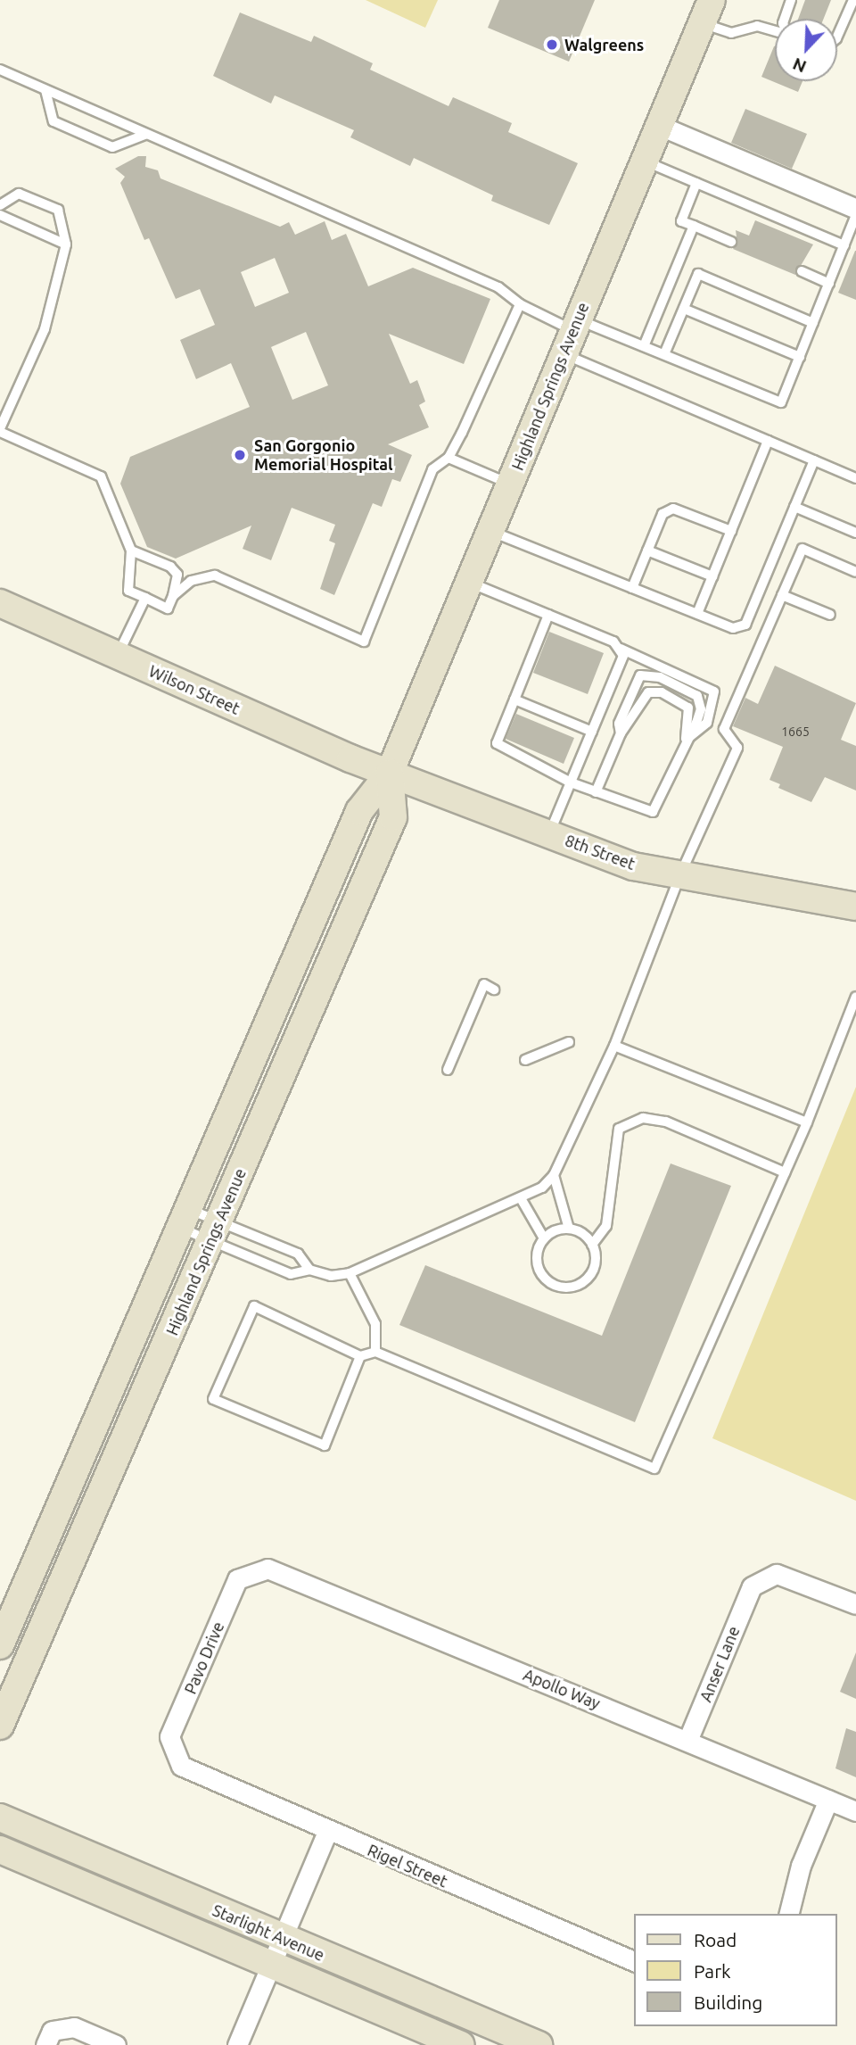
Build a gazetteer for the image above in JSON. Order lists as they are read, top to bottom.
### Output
{
  "streets": {
    "main road": [
      "Highland Springs Avenue",
      "Wilson Street",
      "8th Street",
      "Starlight Avenue"
    ],
    "street": [
      "Pavo Drive",
      "Anser Lane",
      "Apollo Way",
      "Rigel Street"
    ]
  },
  "crossings": [
    ["Highland Springs Avenue", "Wilson Street"],
    ["Highland Springs Avenue", "8th Street"],
    ["Wilson Street", "8th Street"],
    ["Pavo Drive", "Apollo Way"],
    ["Pavo Drive", "Rigel Street"],
    ["Anser Lane", "Apollo Way"]
  ],
  "places": ["Walgreens", "San Gorgonio Memorial Hospital"],
  "house_numbers": ["1665"],
  "legend": ["Road", "Park", "Building"],
  "north": "bottom left"
}
